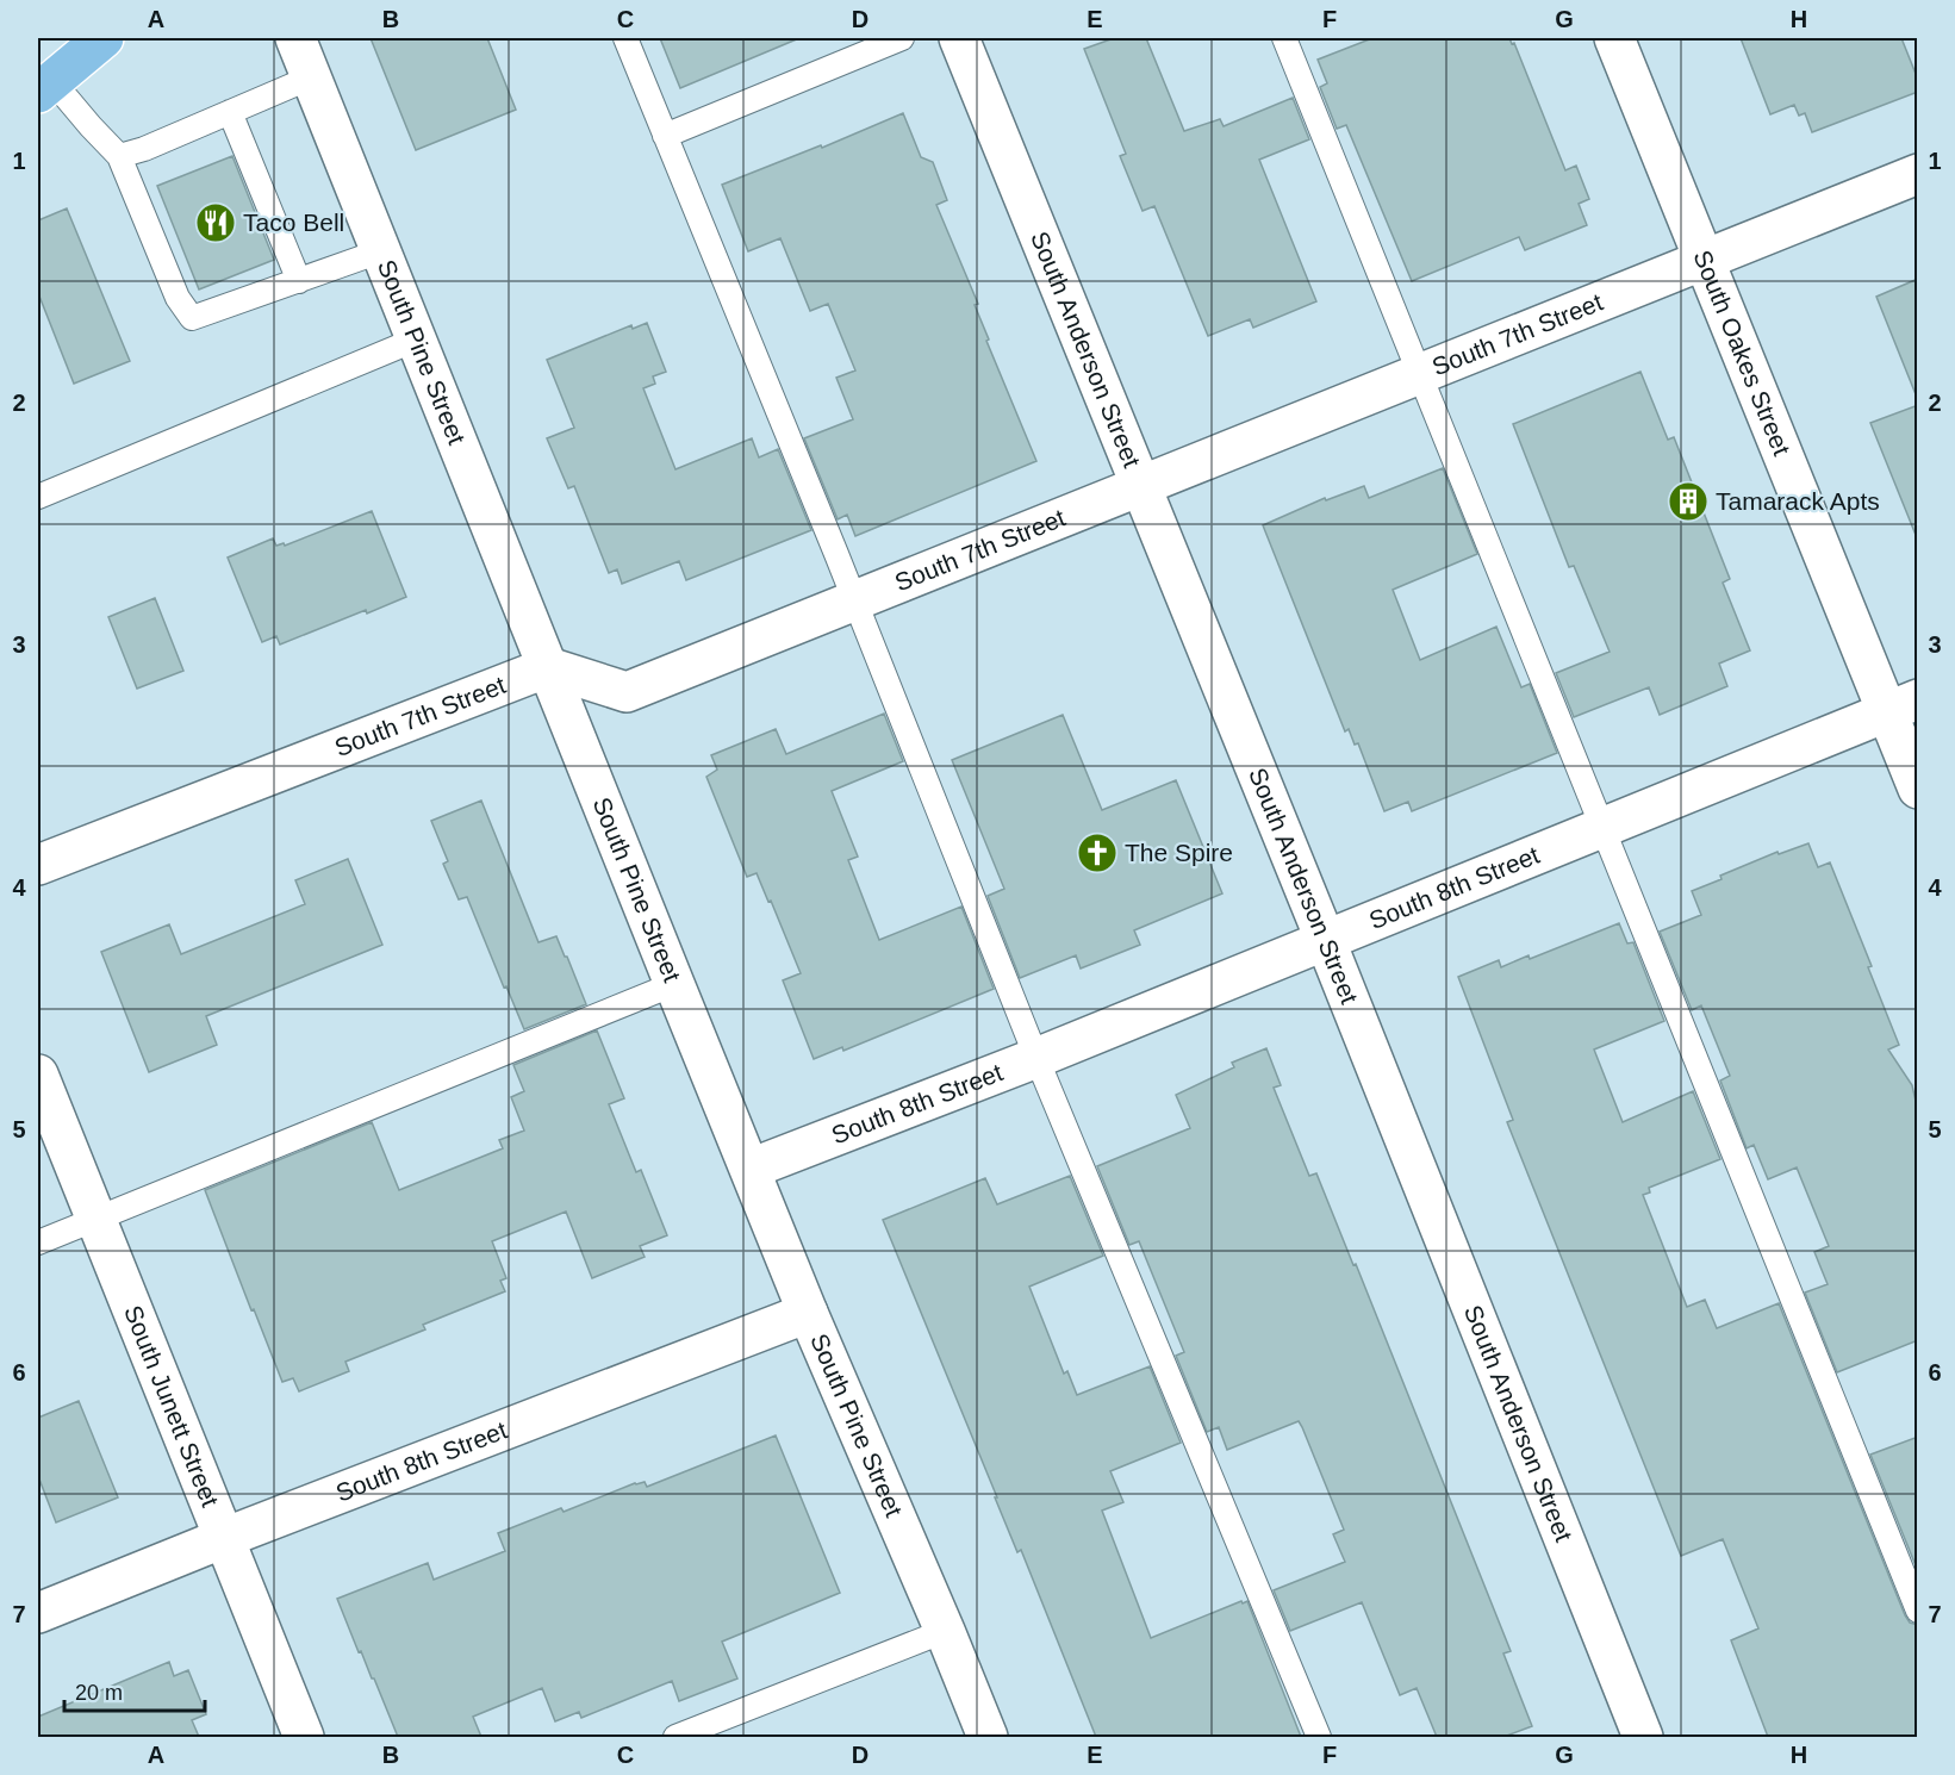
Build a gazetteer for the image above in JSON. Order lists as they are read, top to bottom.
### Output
{
  "streets": {
    "street": [
      "South 7th Street",
      "South Anderson Street",
      "South Pine Street",
      "South Oakes Street",
      "South 8th Street",
      "South Junett Street"
    ]
  },
  "crossings": [
    ["South 7th Street", "South Anderson Street"],
    ["South 7th Street", "South Pine Street"],
    ["South 7th Street", "South Oakes Street"],
    ["South Anderson Street", "South 8th Street"],
    ["South Pine Street", "South 8th Street"],
    ["South Oakes Street", "South 8th Street"],
    ["South 8th Street", "South Junett Street"]
  ],
  "places": {
    "restaurant": ["Taco Bell"],
    "building": ["Tamarack Apts"],
    "church": ["The Spire"]
  },
  "scale_bar": "20 m",
  "grid": {
    "columns": [
      "A",
      "B",
      "C",
      "D",
      "E",
      "F",
      "G",
      "H"
    ],
    "rows": [
      "1",
      "2",
      "3",
      "4",
      "5",
      "6",
      "7"
    ]
  }
}
